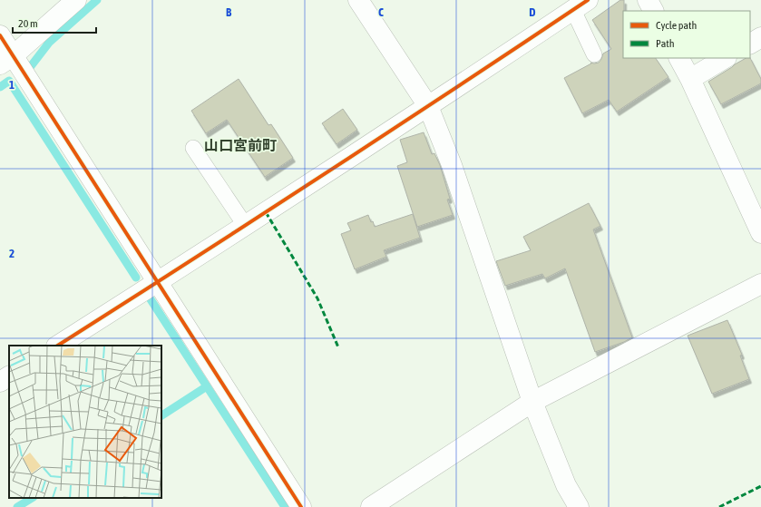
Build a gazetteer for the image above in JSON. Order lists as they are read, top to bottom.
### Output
{
  "districts": ["山口宮前町"],
  "legend": ["Cycle path", "Path"],
  "scale_bar": "20 m",
  "grid": {
    "columns": ["B", "C", "D"],
    "rows": ["1", "2"]
  }
}
